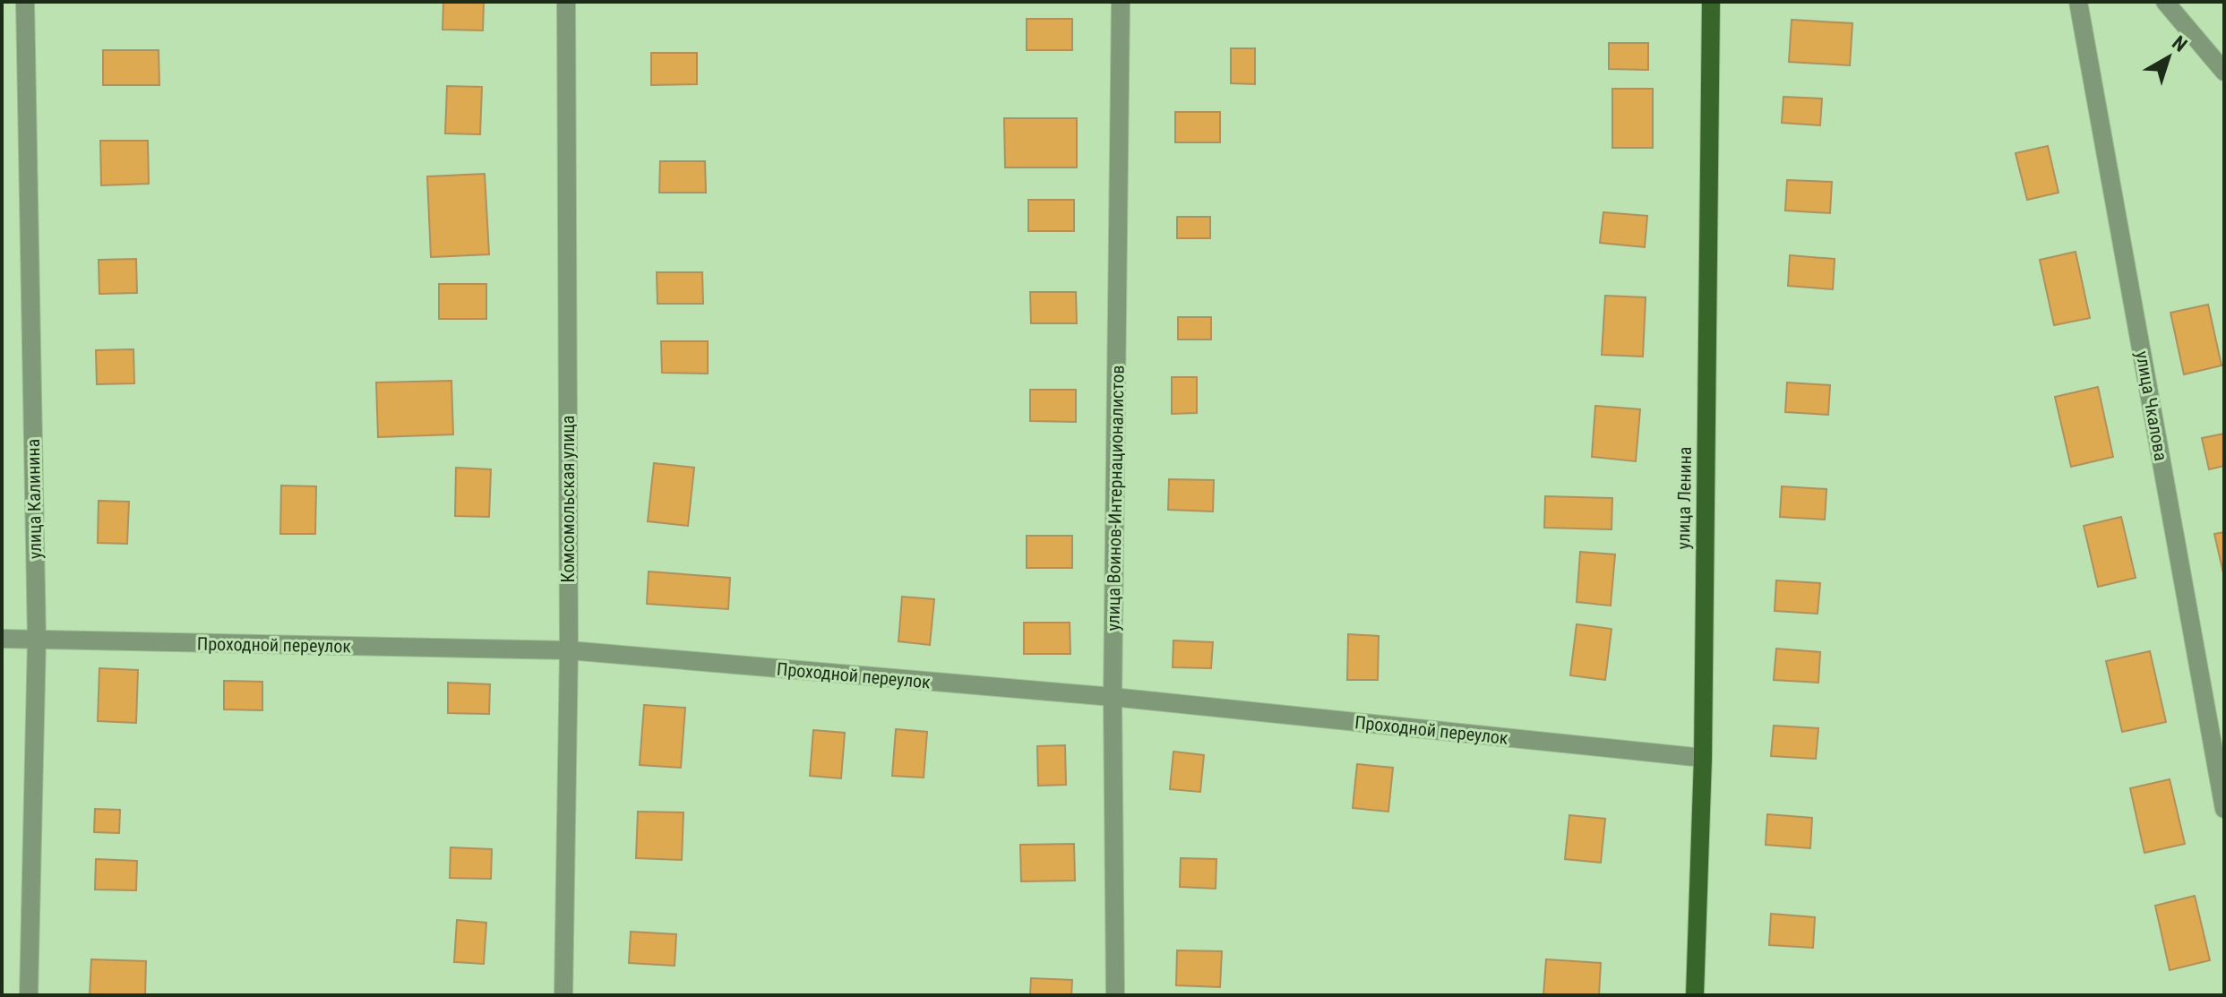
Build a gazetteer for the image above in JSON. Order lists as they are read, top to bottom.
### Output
{
  "streets": {
    "main road": ["улица Ленина"],
    "street": [
      "улица Чкалова",
      "улица Воинов-Интернационалистов",
      "улица Калинина",
      "Комсомольская улица",
      "Проходной переулок"
    ]
  },
  "crossings": [
    ["улица Воинов-Интернационалистов", "Проходной переулок"],
    ["улица Ленина", "Проходной переулок"],
    ["улица Калинина", "Проходной переулок"],
    ["Комсомольская улица", "Проходной переулок"]
  ],
  "north": "top right"
}
